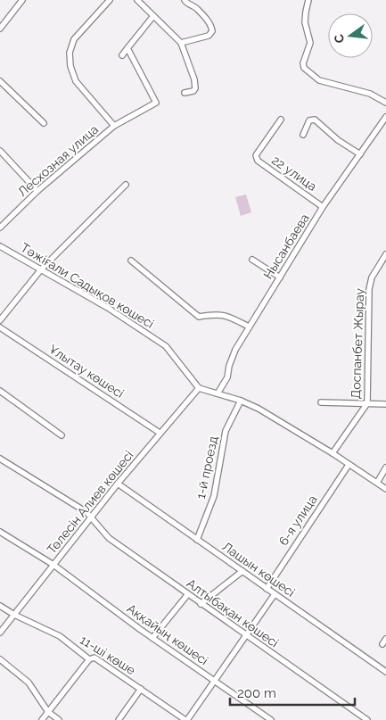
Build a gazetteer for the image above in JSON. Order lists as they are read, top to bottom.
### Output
{
  "streets": {
    "street": [
      "Лесхозная улица",
      "22 улица",
      "Нысанбаева",
      "Тәжіғали Садықов көшесі",
      "Доспанбет Жырау",
      "Ұлытау көшесi",
      "1-й проезд",
      "Төлесін Алиев көшесі",
      "6-я улица",
      "Лашын көшесі",
      "Алтыбақан көшесі",
      "Аққайың көшесі",
      "11-ші көше"
    ]
  },
  "crossings": [
    ["22 улица", "Нысанбаева"],
    ["Тәжіғали Садықов көшесі", "Төлесін Алиев көшесі"],
    ["Ұлытау көшесi", "Төлесін Алиев көшесі"],
    ["1-й проезд", "Лашын көшесі"],
    ["Төлесін Алиев көшесі", "Лашын көшесі"],
    ["Төлесін Алиев көшесі", "Алтыбақан көшесі"],
    ["Төлесін Алиев көшесі", "Аққайың көшесі"],
    ["Төлесін Алиев көшесі", "11-ші көше"],
    ["6-я улица", "Лашын көшесі"]
  ],
  "scale_bar": "200 m",
  "north": "left"
}
